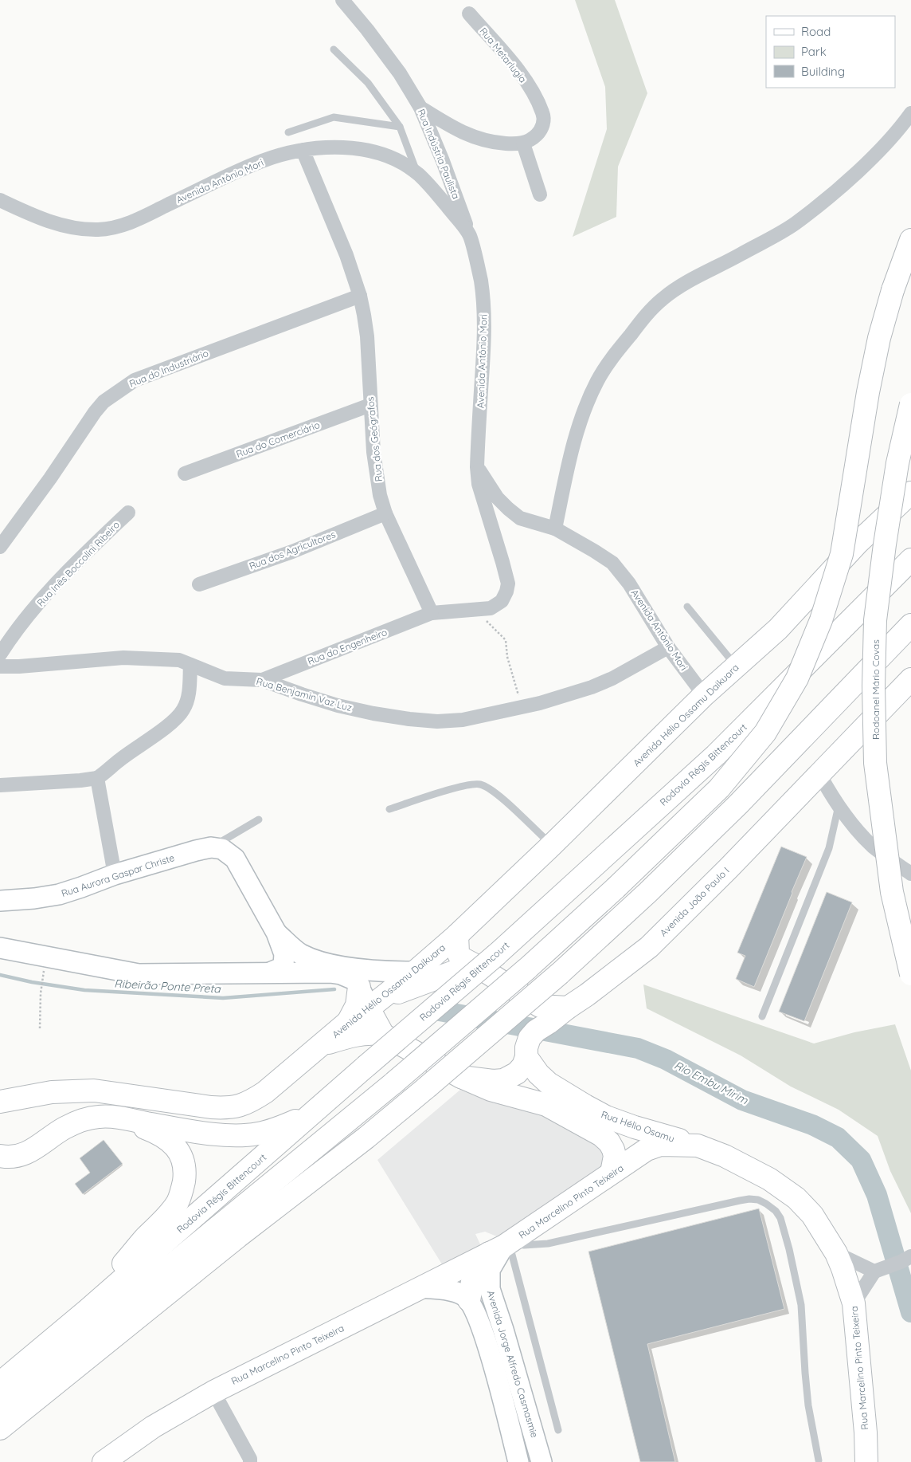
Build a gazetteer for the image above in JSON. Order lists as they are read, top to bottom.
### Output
{
  "streets": {
    "main road": [
      "Rodoanel Mário Covas",
      "Avenida Hélio Ossamu Daikuara",
      "Rodovia Régis Bittencourt",
      "Rua Aurora Gaspar Christe",
      "Avenida João Paulo I",
      "Rua Hélio Osamu",
      "Rua Marcelino Pinto Teixeira",
      "Avenida Jorge Alfredo Casmasmie"
    ],
    "street": [
      "Rua Metarlugia",
      "Rua Indústria Paulista",
      "Avenida Antônio Mori",
      "Rua do Industriário",
      "Rua do Comerciário",
      "Rua dos Geógrafos",
      "Rua dos Agricultores",
      "Rua Inês Boccolini Ribeiro",
      "Rua do Engenheiro",
      "Rua Benjamin Vaz Luz"
    ]
  },
  "crossings": [
    ["Rua Indústria Paulista", "Avenida Antônio Mori"],
    ["Avenida Antônio Mori", "Rua dos Geógrafos"],
    ["Avenida Antônio Mori", "Rua Benjamin Vaz Luz"],
    ["Avenida Antônio Mori", "Avenida Hélio Ossamu Daikuara"],
    ["Rua do Industriário", "Rua dos Geógrafos"],
    ["Rua do Comerciário", "Rua dos Geógrafos"],
    ["Rua dos Geógrafos", "Rua dos Agricultores"],
    ["Rua dos Geógrafos", "Rua do Engenheiro"],
    ["Rua do Engenheiro", "Rua Benjamin Vaz Luz"],
    ["Avenida Hélio Ossamu Daikuara", "Rua Hélio Osamu"],
    ["Avenida João Paulo I", "Rua Hélio Osamu"],
    ["Rua Hélio Osamu", "Rua Marcelino Pinto Teixeira"],
    ["Rua Marcelino Pinto Teixeira", "Avenida Jorge Alfredo Casmasmie"]
  ],
  "water": ["Ribeirão Ponte Preta", "Rio Embu Mirim"],
  "legend": ["Road", "Park", "Building"]
}
